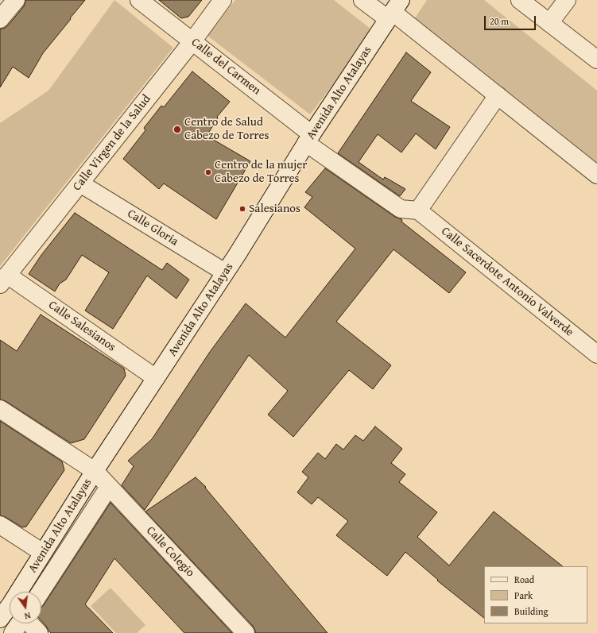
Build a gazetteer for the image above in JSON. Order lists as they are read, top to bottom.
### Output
{
  "streets": {
    "street": [
      "Calle del Carmen",
      "Avenida Alto Atalayas",
      "Calle Virgen de la Salud",
      "Calle Gloria",
      "Calle Sacerdote Antonio Valverde",
      "Calle Salesianos",
      "Calle Colegio"
    ]
  },
  "crossings": [
    ["Calle del Carmen", "Avenida Alto Atalayas"],
    ["Calle del Carmen", "Calle Virgen de la Salud"],
    ["Calle del Carmen", "Calle Sacerdote Antonio Valverde"],
    ["Avenida Alto Atalayas", "Calle Gloria"],
    ["Avenida Alto Atalayas", "Calle Salesianos"],
    ["Avenida Alto Atalayas", "Calle Colegio"],
    ["Calle Virgen de la Salud", "Calle Gloria"],
    ["Calle Virgen de la Salud", "Calle Salesianos"]
  ],
  "places": ["Centro de Salud Cabezo de Torres", "Centro de la mujer Cabezo de Torres", "Salesianos"],
  "legend": ["Road", "Park", "Building"],
  "scale_bar": "20 m",
  "north": "bottom"
}
